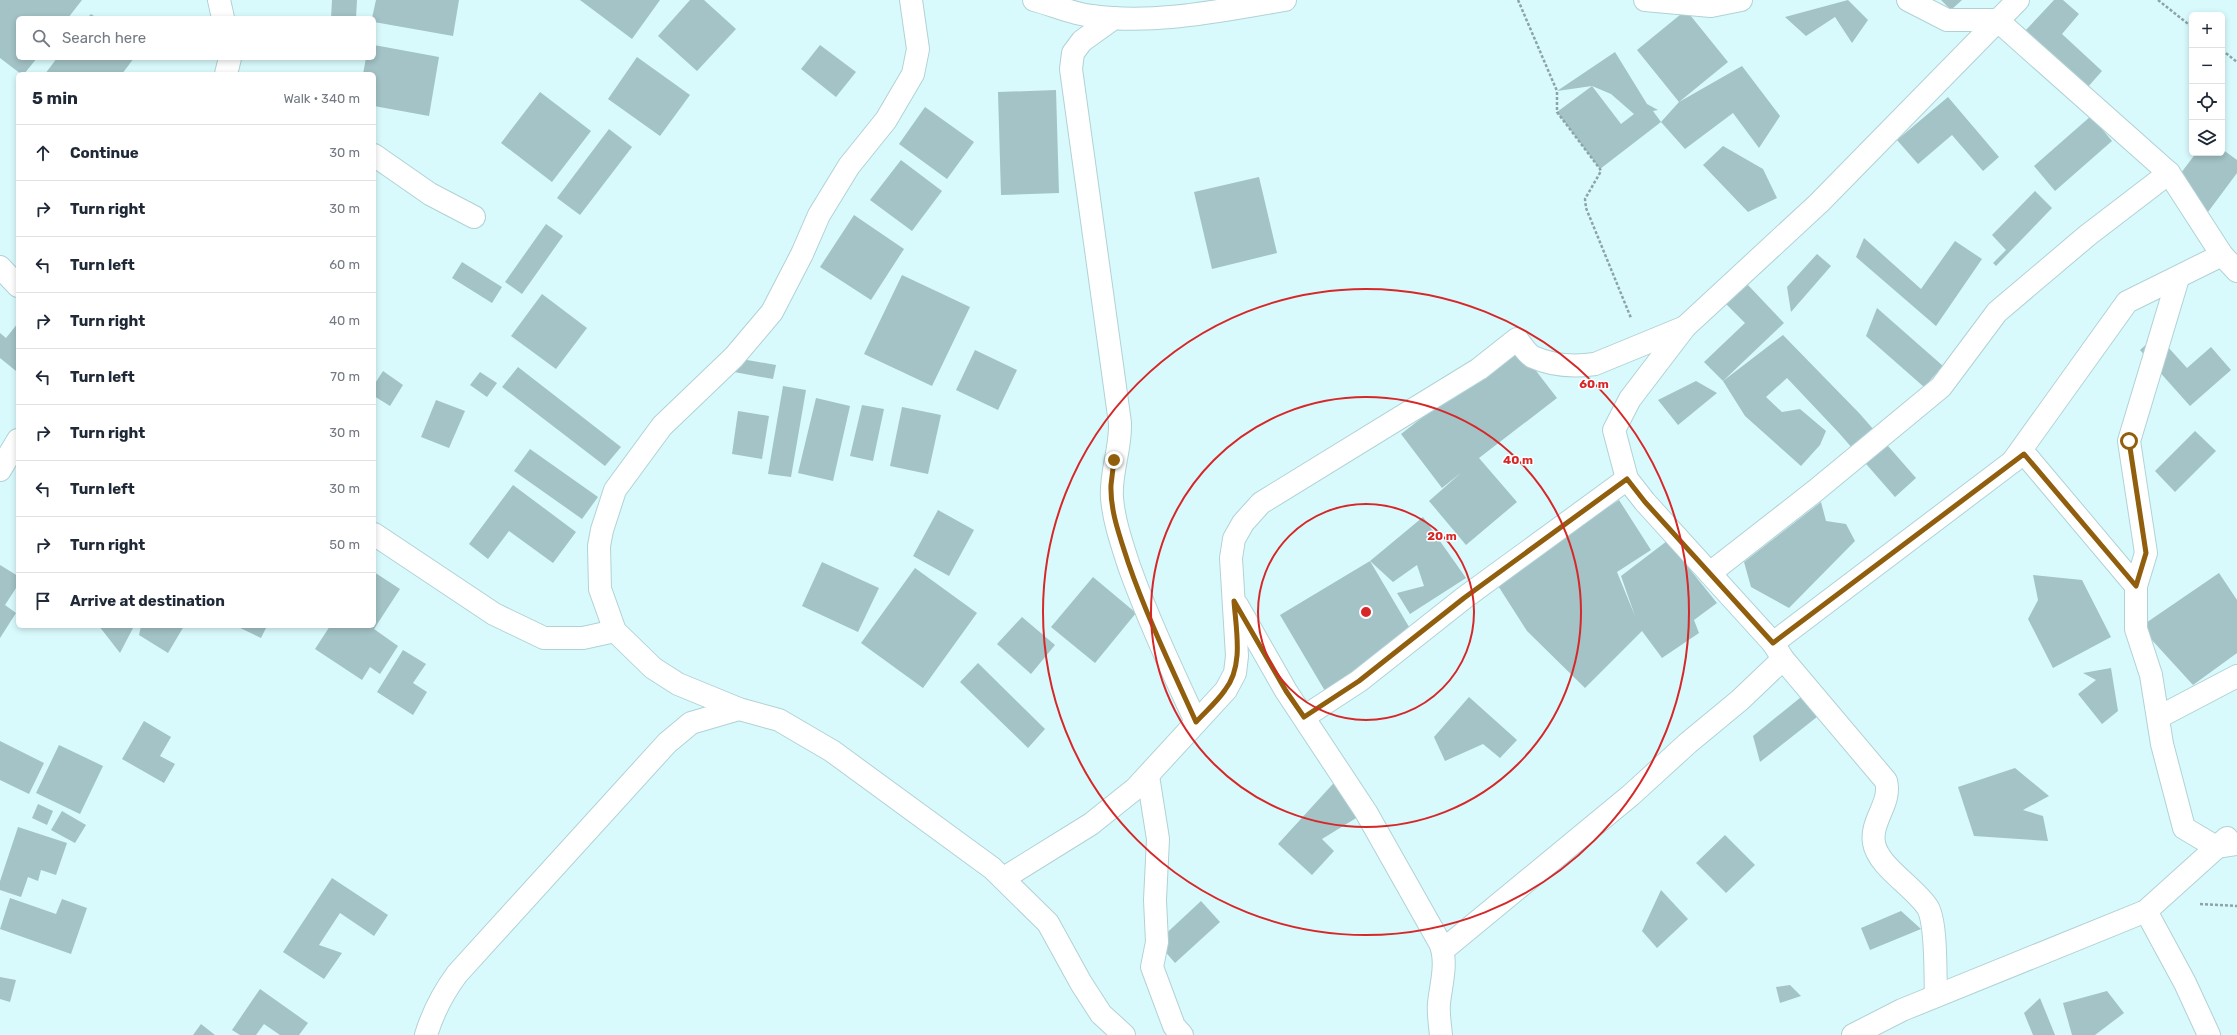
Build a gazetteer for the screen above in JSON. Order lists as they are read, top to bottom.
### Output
{
  "page": {
    "map_buttons": ["+", "−"],
    "search": "Search here",
    "heading": ["5 min", "Walk · 340 m"],
    "list": [
      ["Continue", "30 m"],
      ["Turn right", "30 m"],
      ["Turn left", "60 m"],
      ["Turn right", "40 m"],
      ["Turn left", "70 m"],
      ["Turn right", "30 m"],
      ["Turn left", "30 m"],
      ["Turn right", "50 m"],
      "Arrive at destination"
    ]
  },
  "rings": ["60 m", "40 m", "20 m"]
}
